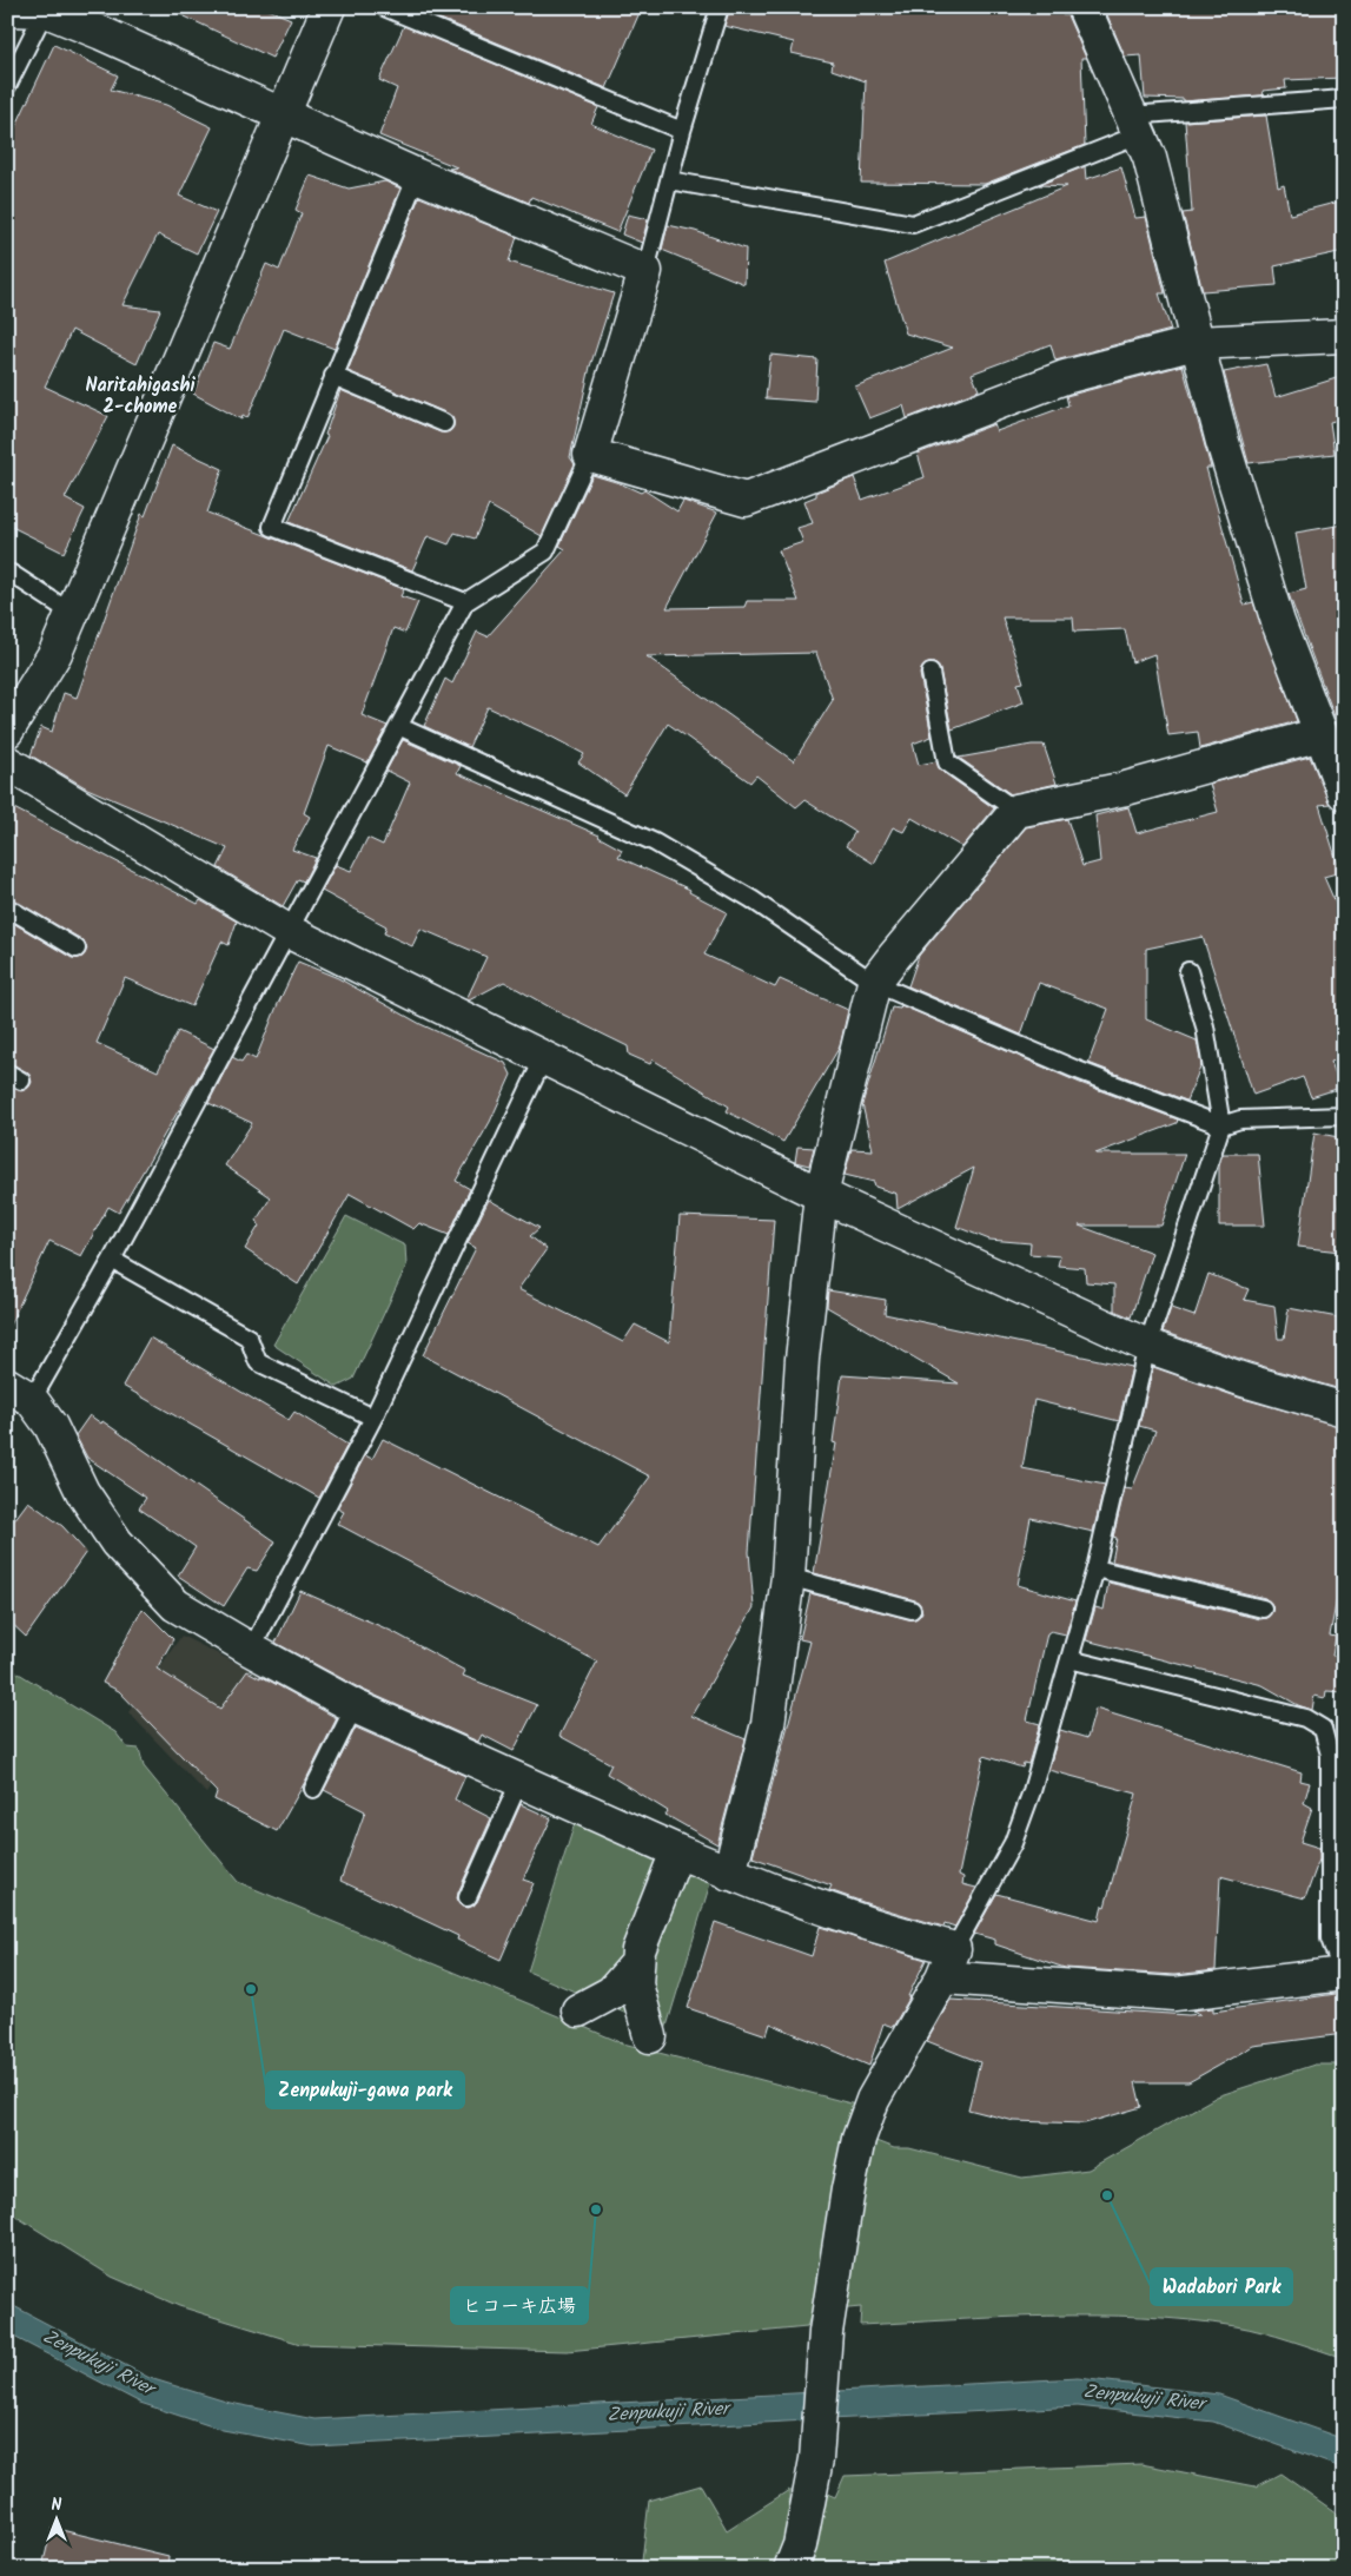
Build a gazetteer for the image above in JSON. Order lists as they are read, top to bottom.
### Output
{
  "districts": ["Naritahigashi 2-chome"],
  "water": ["Zenpukuji River"],
  "places": ["Zenpukuji-gawa park", "Wadabori Park", "ヒコーキ広場"],
  "north": "top"
}
